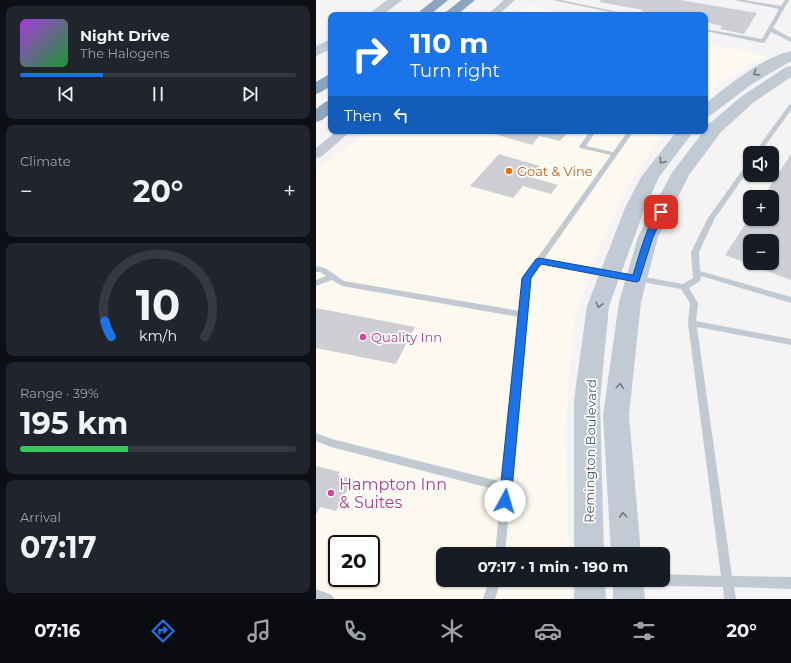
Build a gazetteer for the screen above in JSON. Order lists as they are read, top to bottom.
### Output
{
  "streets": {
    "street": ["Remington Boulevard"]
  },
  "places": ["Goat & Vine", "Quality Inn", "Hampton Inn & Suites"],
  "page": {
    "turn": ["110 m", "Turn right"],
    "song": ["Night Drive", "The Halogens"],
    "then": "Then",
    "tile": [
      "Climate",
      ["Range · 39%", "195 km"],
      ["Arrival", "07:17"]
    ],
    "map_buttons": ["+", "−"],
    "heat": ["−", "20°", "+"],
    "limit": "20",
    "trip": "07:17 · 1 min · 190 m",
    "tabs": ["07:16", "20°"],
    "gauge": ["10", "km/h"]
  }
}
